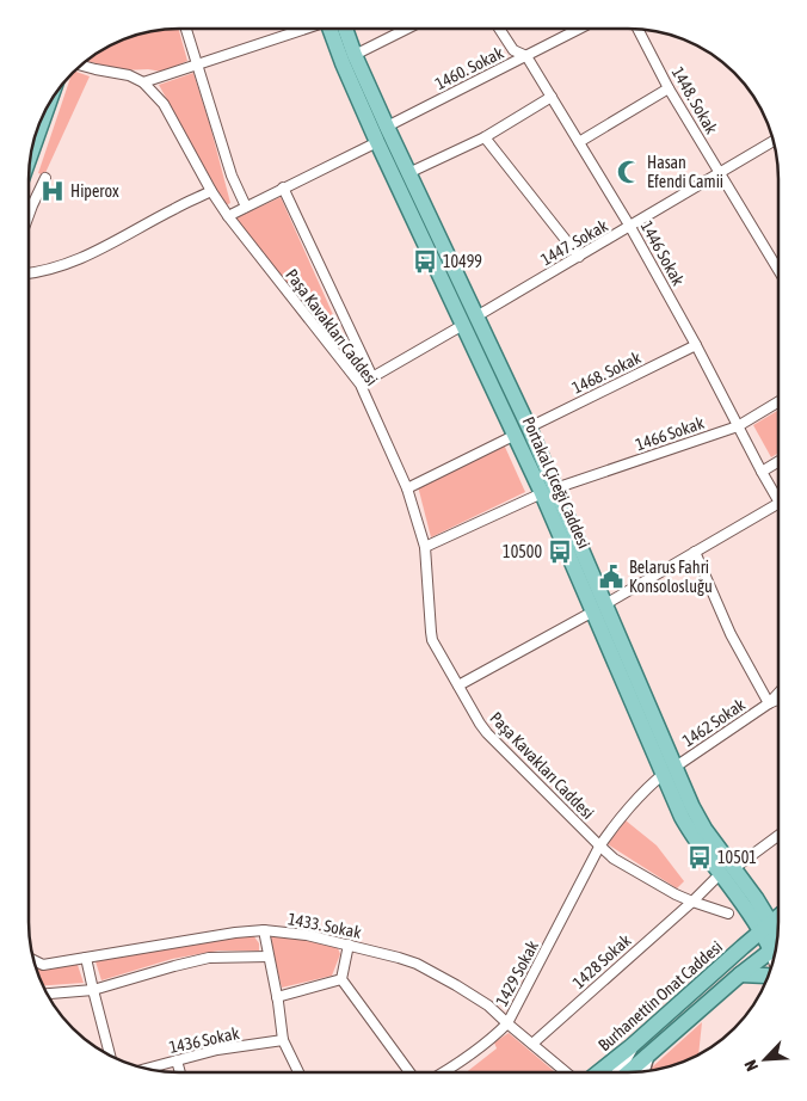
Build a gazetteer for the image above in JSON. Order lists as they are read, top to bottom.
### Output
{
  "streets": {
    "main road": ["Portakal Çiceği Caddesi", "Burhanettin Onat Caddesi"],
    "street": [
      "1460. Sokak",
      "1448. Sokak",
      "1447. Sokak",
      "1446 Sokak",
      "Paşa Kavakları Caddesi",
      "1468. Sokak",
      "1466 Sokak",
      "1462 Sokak",
      "1433. Sokak",
      "1428 Sokak",
      "1429 Sokak",
      "1436 Sokak"
    ]
  },
  "crossings": [
    ["1460. Sokak", "1446 Sokak"],
    ["1460. Sokak", "Portakal Çiceği Caddesi"],
    ["1448. Sokak", "1447. Sokak"],
    ["1447. Sokak", "1446 Sokak"],
    ["1447. Sokak", "Paşa Kavakları Caddesi"],
    ["1447. Sokak", "Portakal Çiceği Caddesi"],
    ["1446 Sokak", "1468. Sokak"],
    ["1446 Sokak", "1466 Sokak"],
    ["Paşa Kavakları Caddesi", "1468. Sokak"],
    ["Paşa Kavakları Caddesi", "1466 Sokak"],
    ["Paşa Kavakları Caddesi", "1462 Sokak"],
    ["Paşa Kavakları Caddesi", "1428 Sokak"],
    ["Paşa Kavakları Caddesi", "1429 Sokak"],
    ["1468. Sokak", "Portakal Çiceği Caddesi"],
    ["1466 Sokak", "Portakal Çiceği Caddesi"],
    ["Portakal Çiceği Caddesi", "1462 Sokak"],
    ["Portakal Çiceği Caddesi", "1428 Sokak"],
    ["Portakal Çiceği Caddesi", "Burhanettin Onat Caddesi"],
    ["1462 Sokak", "1429 Sokak"],
    ["1433. Sokak", "1428 Sokak"],
    ["1433. Sokak", "1429 Sokak"]
  ],
  "places": {
    "mosque": ["Hasan Efendi Camii"],
    "hospital": ["Hiperox"],
    "bus stop": ["10499", "10500", "10501"],
    "public building": ["Belarus Fahri Konsolosluğu"]
  },
  "north": "bottom left"
}
